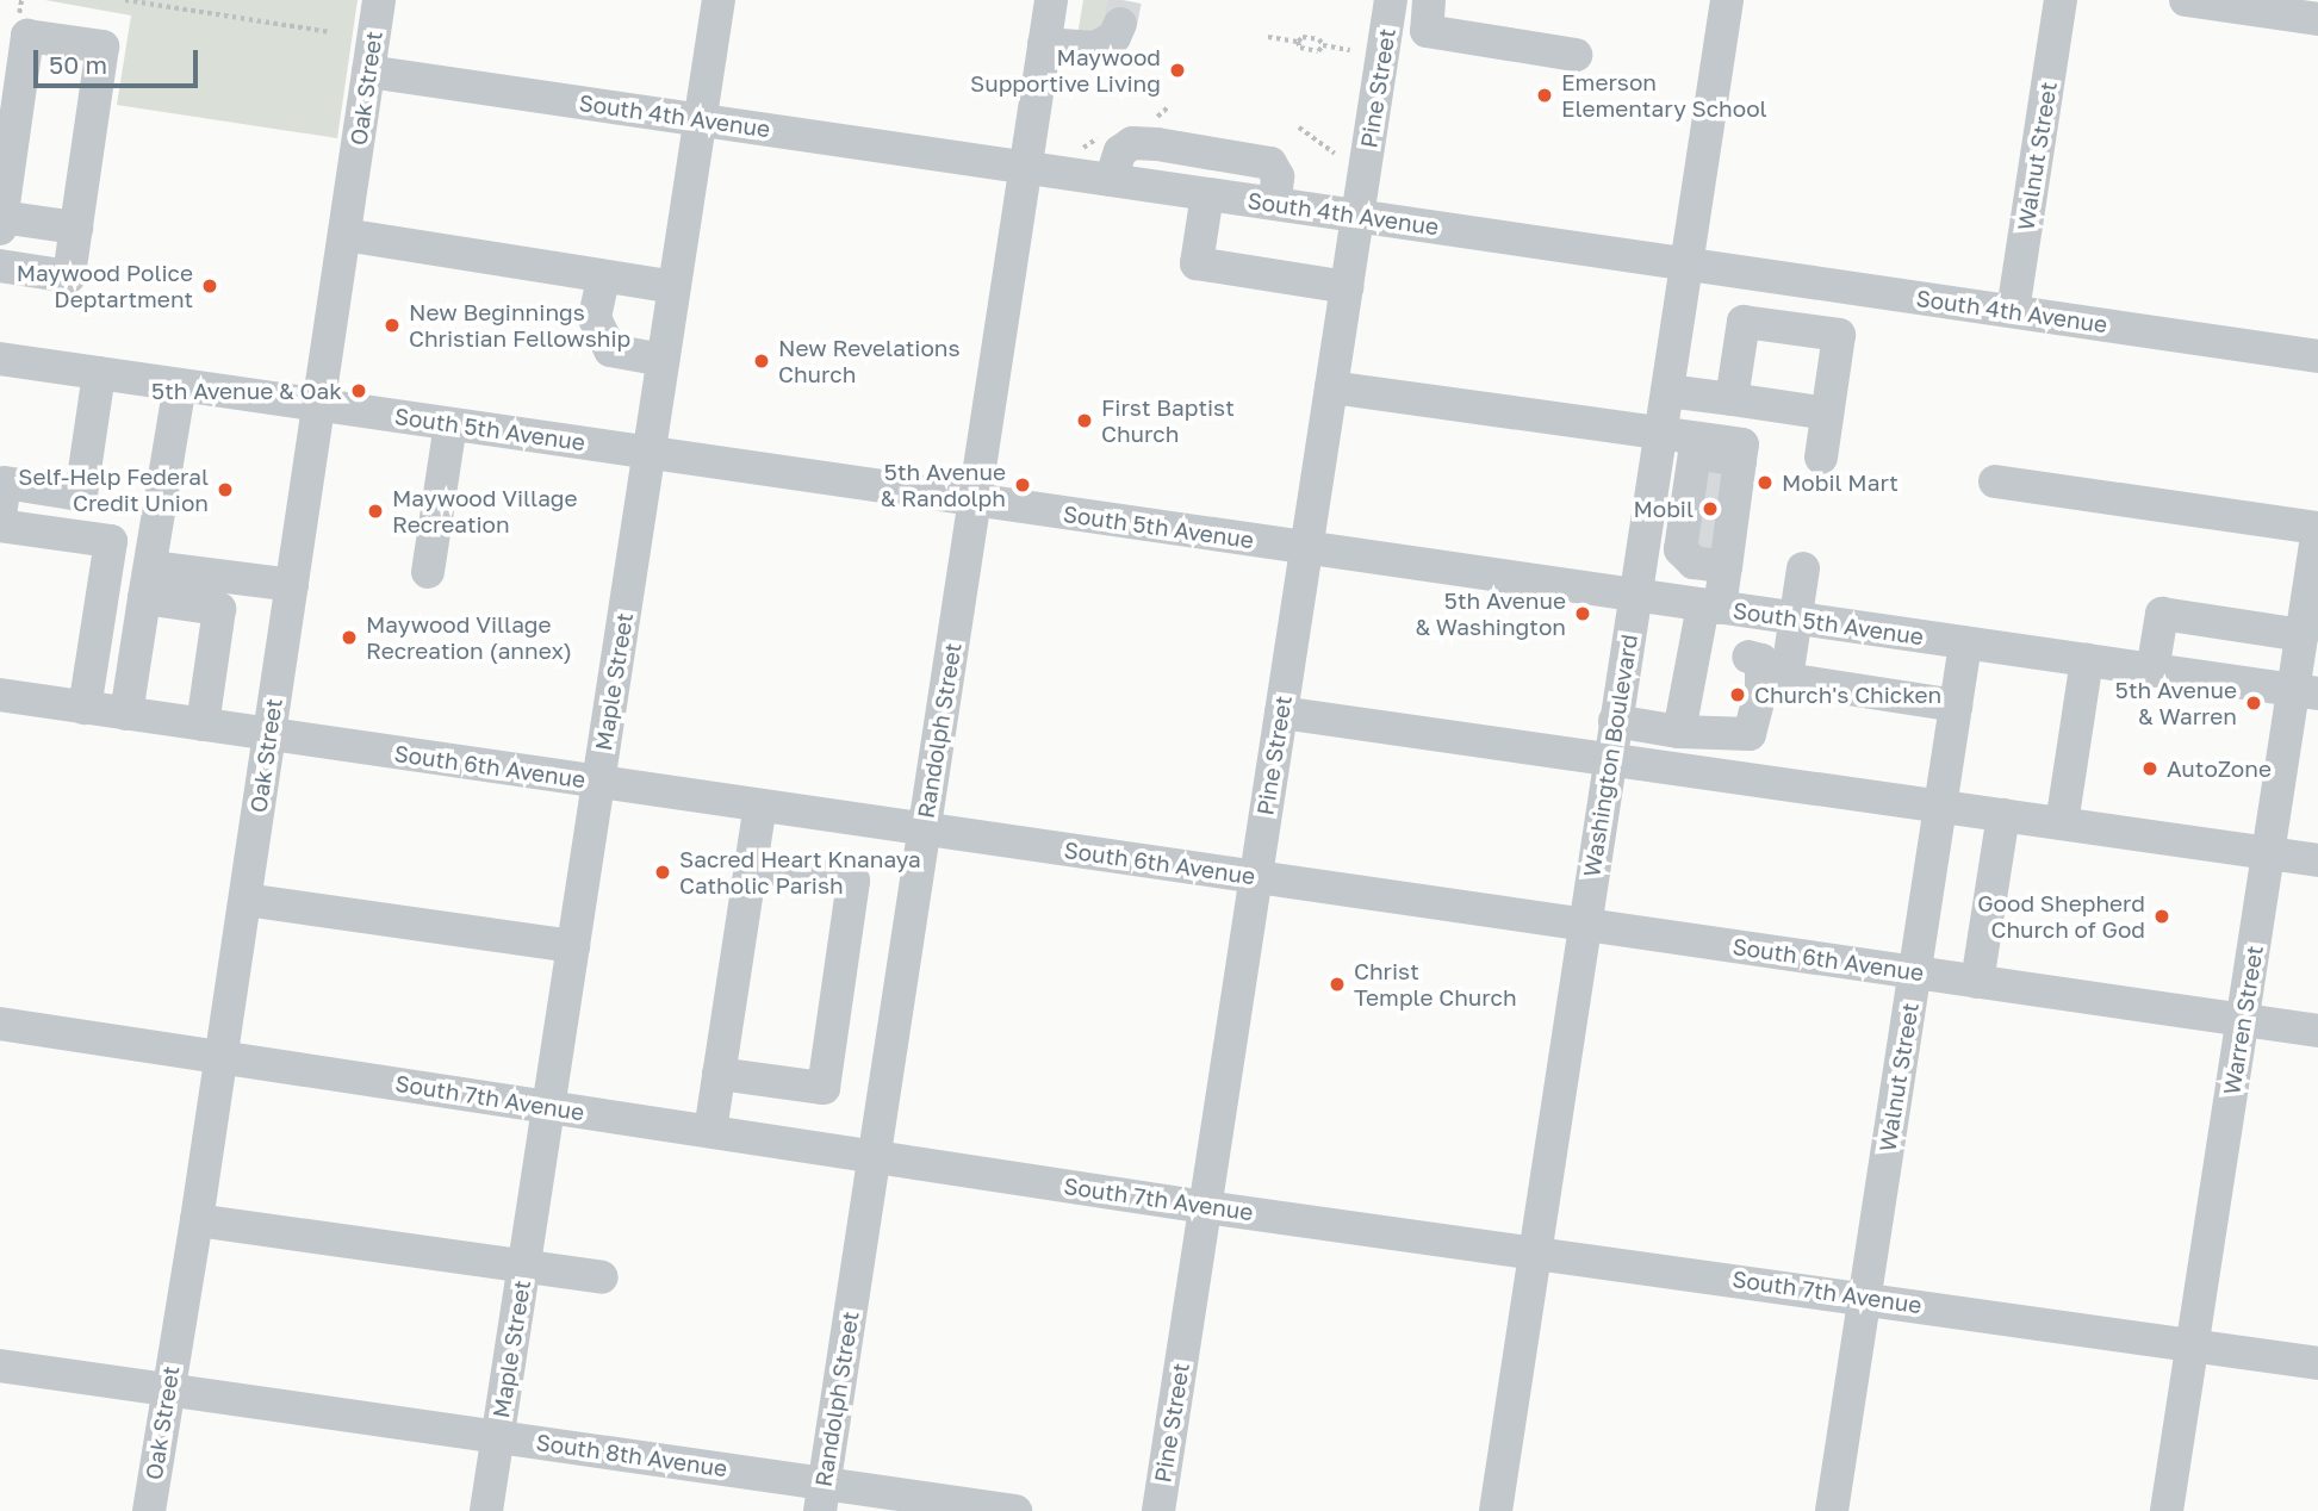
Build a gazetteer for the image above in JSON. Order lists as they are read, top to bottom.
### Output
{
  "streets": {
    "street": [
      "Oak Street",
      "Pine Street",
      "South 4th Avenue",
      "Walnut Street",
      "South 5th Avenue",
      "Maple Street",
      "Randolph Street",
      "Washington Boulevard",
      "South 6th Avenue",
      "Warren Street",
      "South 7th Avenue",
      "South 8th Avenue"
    ]
  },
  "crossings": [
    ["Oak Street", "South 4th Avenue"],
    ["Oak Street", "South 5th Avenue"],
    ["Oak Street", "South 6th Avenue"],
    ["Oak Street", "South 7th Avenue"],
    ["Oak Street", "South 8th Avenue"],
    ["Pine Street", "South 4th Avenue"],
    ["Pine Street", "South 5th Avenue"],
    ["Pine Street", "South 6th Avenue"],
    ["Pine Street", "South 7th Avenue"],
    ["South 4th Avenue", "Walnut Street"],
    ["South 4th Avenue", "Maple Street"],
    ["South 4th Avenue", "Randolph Street"],
    ["South 4th Avenue", "Washington Boulevard"],
    ["Walnut Street", "South 5th Avenue"],
    ["Walnut Street", "South 6th Avenue"],
    ["Walnut Street", "South 7th Avenue"],
    ["South 5th Avenue", "Maple Street"],
    ["South 5th Avenue", "Randolph Street"],
    ["South 5th Avenue", "Washington Boulevard"],
    ["South 5th Avenue", "Warren Street"],
    ["Maple Street", "South 6th Avenue"],
    ["Maple Street", "South 7th Avenue"],
    ["Maple Street", "South 8th Avenue"],
    ["Randolph Street", "South 6th Avenue"],
    ["Randolph Street", "South 7th Avenue"],
    ["Randolph Street", "South 8th Avenue"],
    ["Washington Boulevard", "South 6th Avenue"],
    ["Washington Boulevard", "South 7th Avenue"],
    ["South 6th Avenue", "Warren Street"],
    ["Warren Street", "South 7th Avenue"]
  ],
  "places": [
    "Maywood Supportive Living",
    "Emerson Elementary School",
    "Maywood Police Deptartment",
    "New Beginnings Christian Fellowship",
    "New Revelations Church",
    "5th Avenue & Oak",
    "First Baptist Church",
    "Mobil Mart",
    "5th Avenue & Randolph",
    "Self-Help Federal Credit Union",
    "Mobil",
    "Maywood Village Recreation",
    "5th Avenue & Washington",
    "Maywood Village Recreation (annex)",
    "Church's Chicken",
    "5th Avenue & Warren",
    "AutoZone",
    "Sacred Heart Knanaya Catholic Parish",
    "Good Shepherd Church of God",
    "Christ Temple Church"
  ],
  "scale_bar": "50 m"
}
